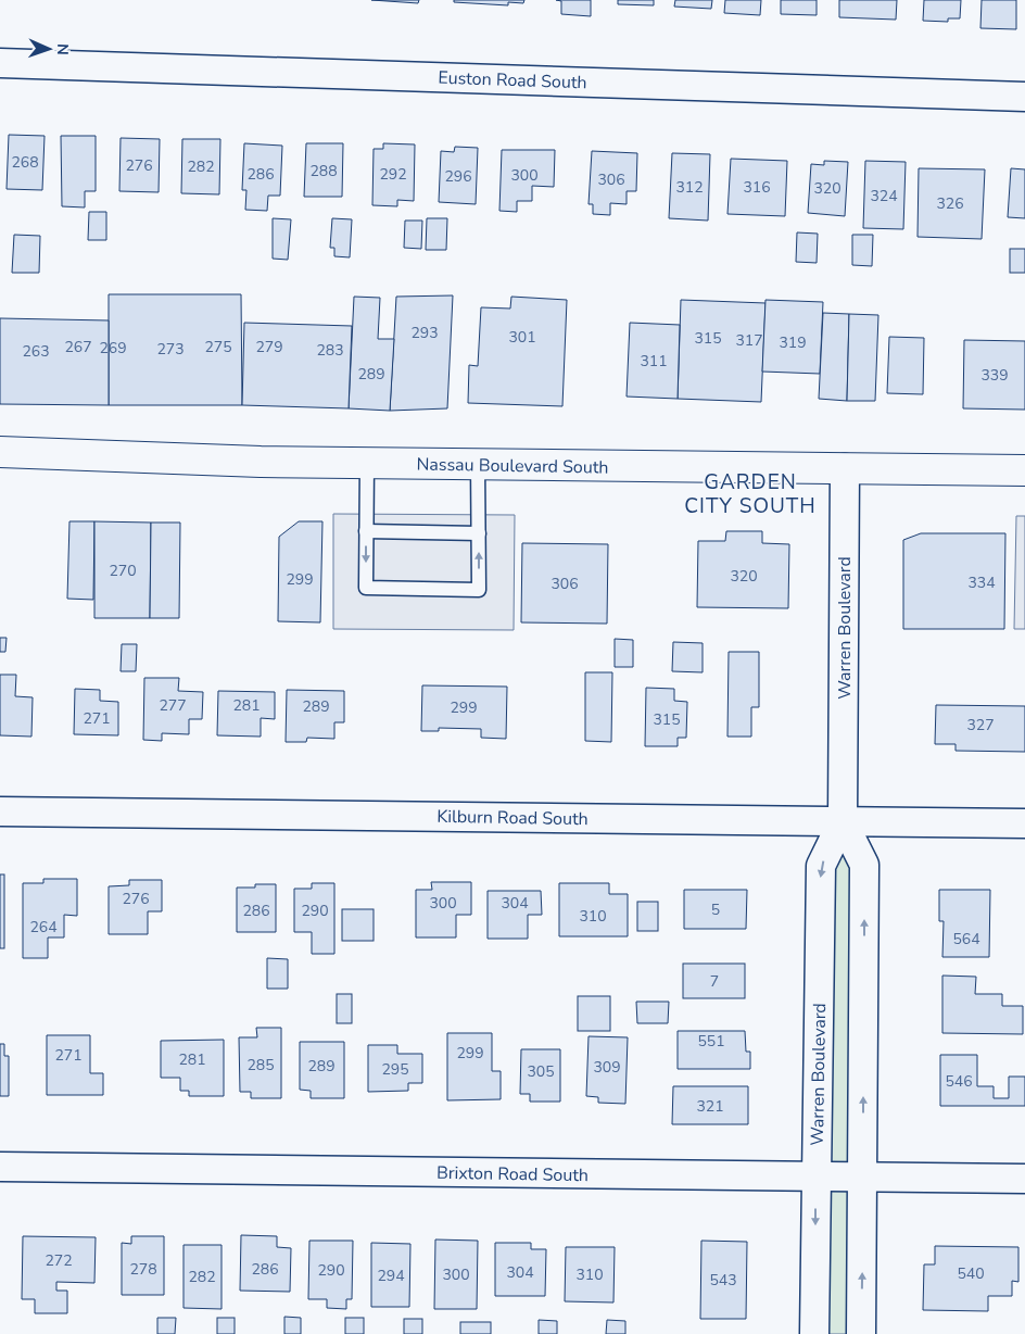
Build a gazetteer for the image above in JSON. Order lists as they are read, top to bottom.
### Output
{
  "streets": {
    "main road": ["Nassau Boulevard South"],
    "street": [
      "Euston Road South",
      "Warren Boulevard",
      "Kilburn Road South",
      "Brixton Road South"
    ]
  },
  "crossings": [
    ["Nassau Boulevard South", "Warren Boulevard"],
    ["Warren Boulevard", "Kilburn Road South"],
    ["Warren Boulevard", "Brixton Road South"]
  ],
  "districts": ["GARDEN CITY SOUTH"],
  "house_numbers": [
    "268",
    "276",
    "282",
    "288",
    "286",
    "292",
    "300",
    "296",
    "306",
    "312",
    "316",
    "320",
    "324",
    "326",
    "293",
    "301",
    "315",
    "317",
    "319",
    "267",
    "275",
    "279",
    "269",
    "273",
    "283",
    "263",
    "311",
    "289",
    "339",
    "270",
    "320",
    "299",
    "334",
    "306",
    "277",
    "281",
    "289",
    "299",
    "271",
    "315",
    "327",
    "276",
    "300",
    "304",
    "5",
    "286",
    "290",
    "310",
    "264",
    "564",
    "7",
    "551",
    "299",
    "271",
    "281",
    "285",
    "289",
    "309",
    "295",
    "305",
    "546",
    "321",
    "272",
    "278",
    "286",
    "290",
    "304",
    "540",
    "300",
    "310",
    "294",
    "282",
    "543"
  ],
  "north": "right"
}
